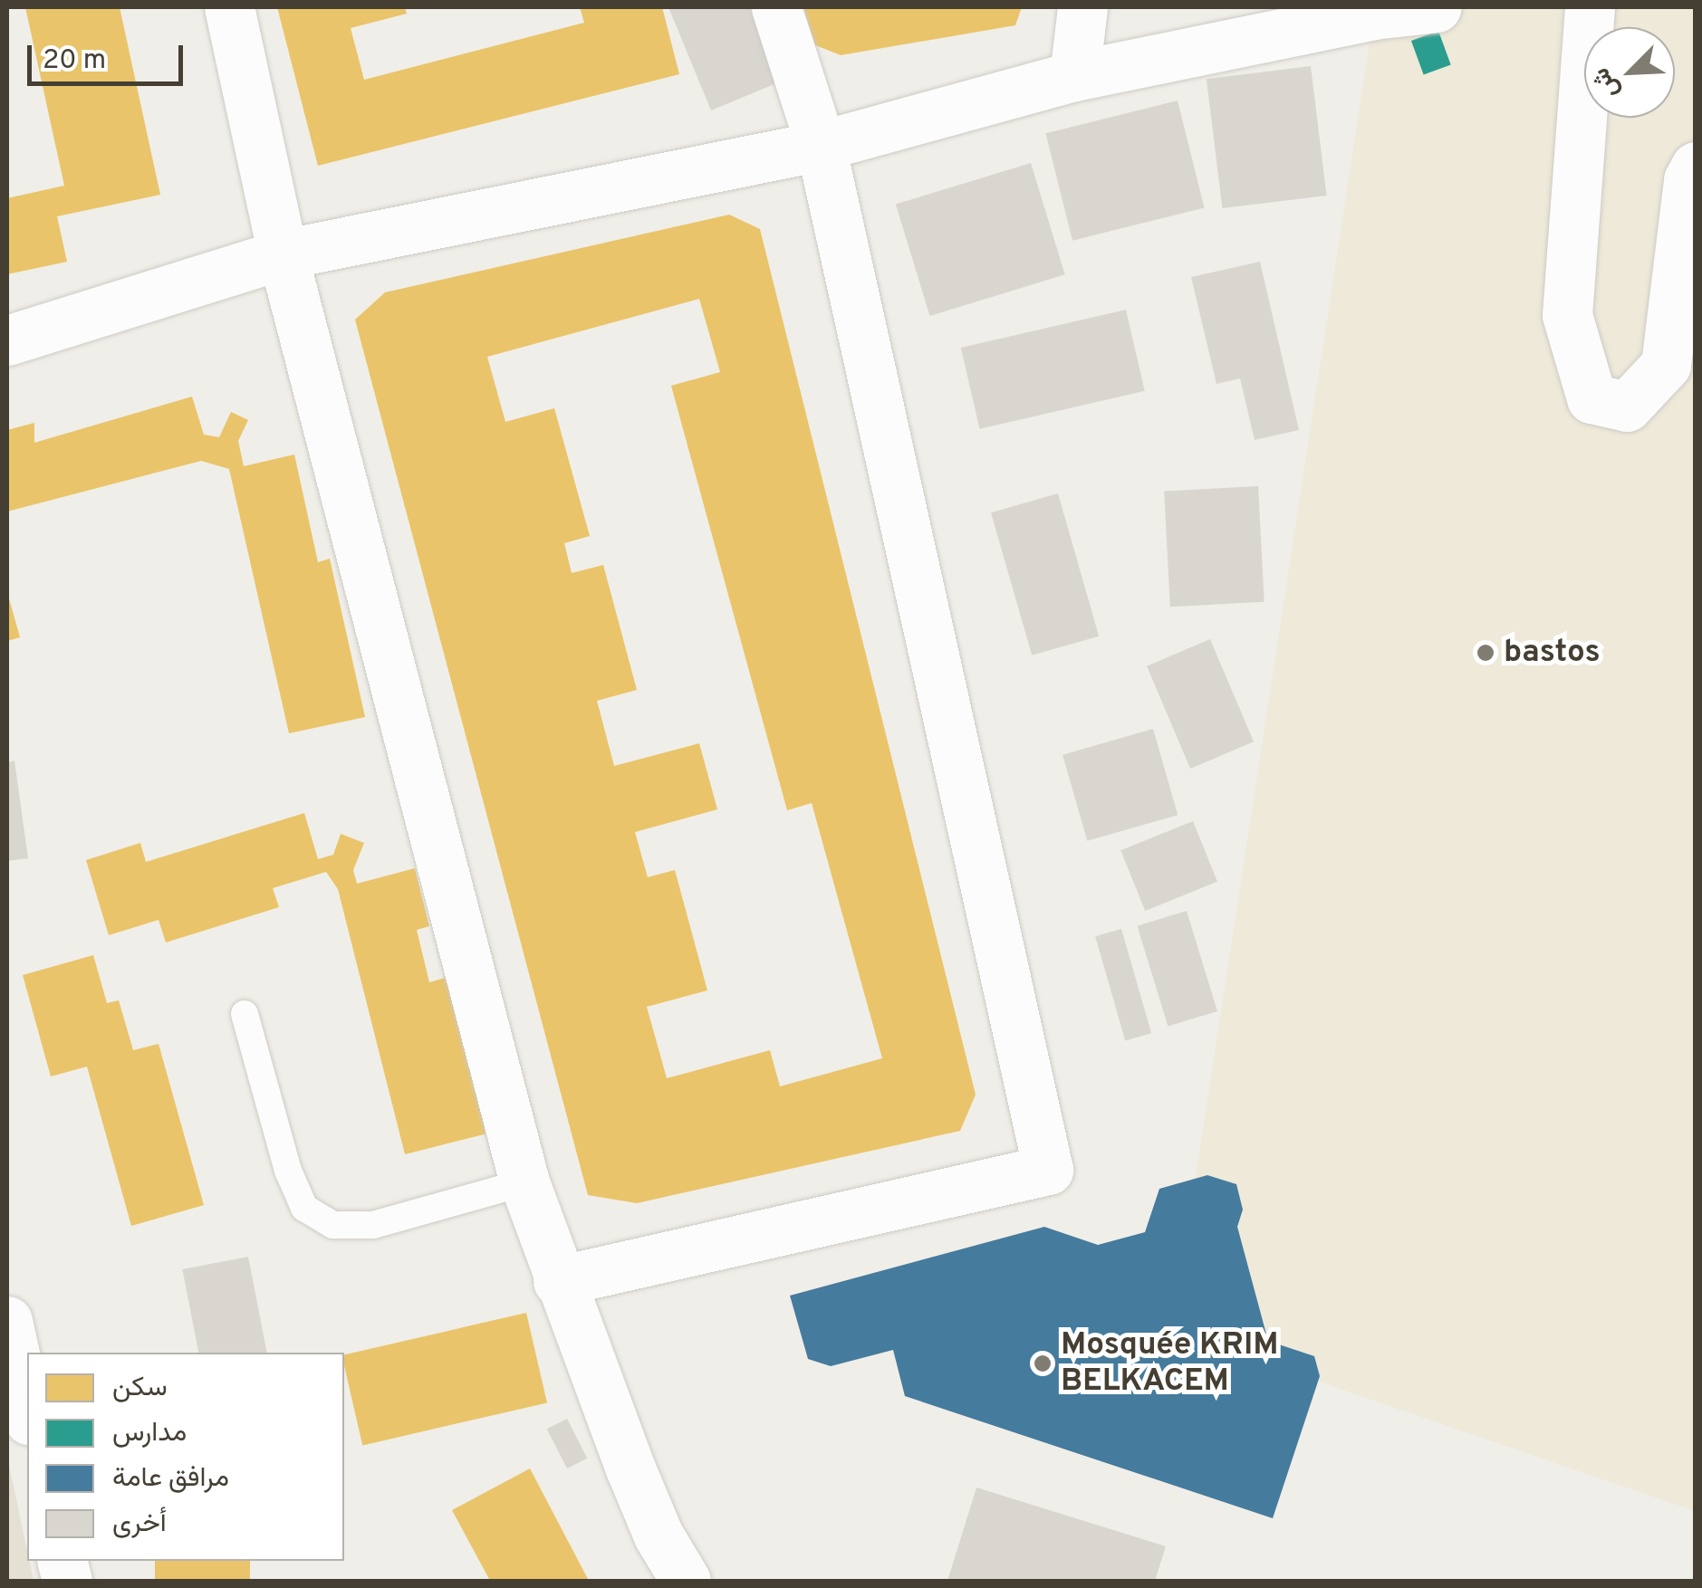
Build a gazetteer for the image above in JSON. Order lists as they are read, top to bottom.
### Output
{
  "places": ["bastos", "Mosquée KRIM BELKACEM"],
  "legend": [
    "سكن",
    "مدارس",
    "مرافق عامة",
    "أخرى"
  ],
  "scale_bar": "20 m",
  "north": "bottom left"
}
